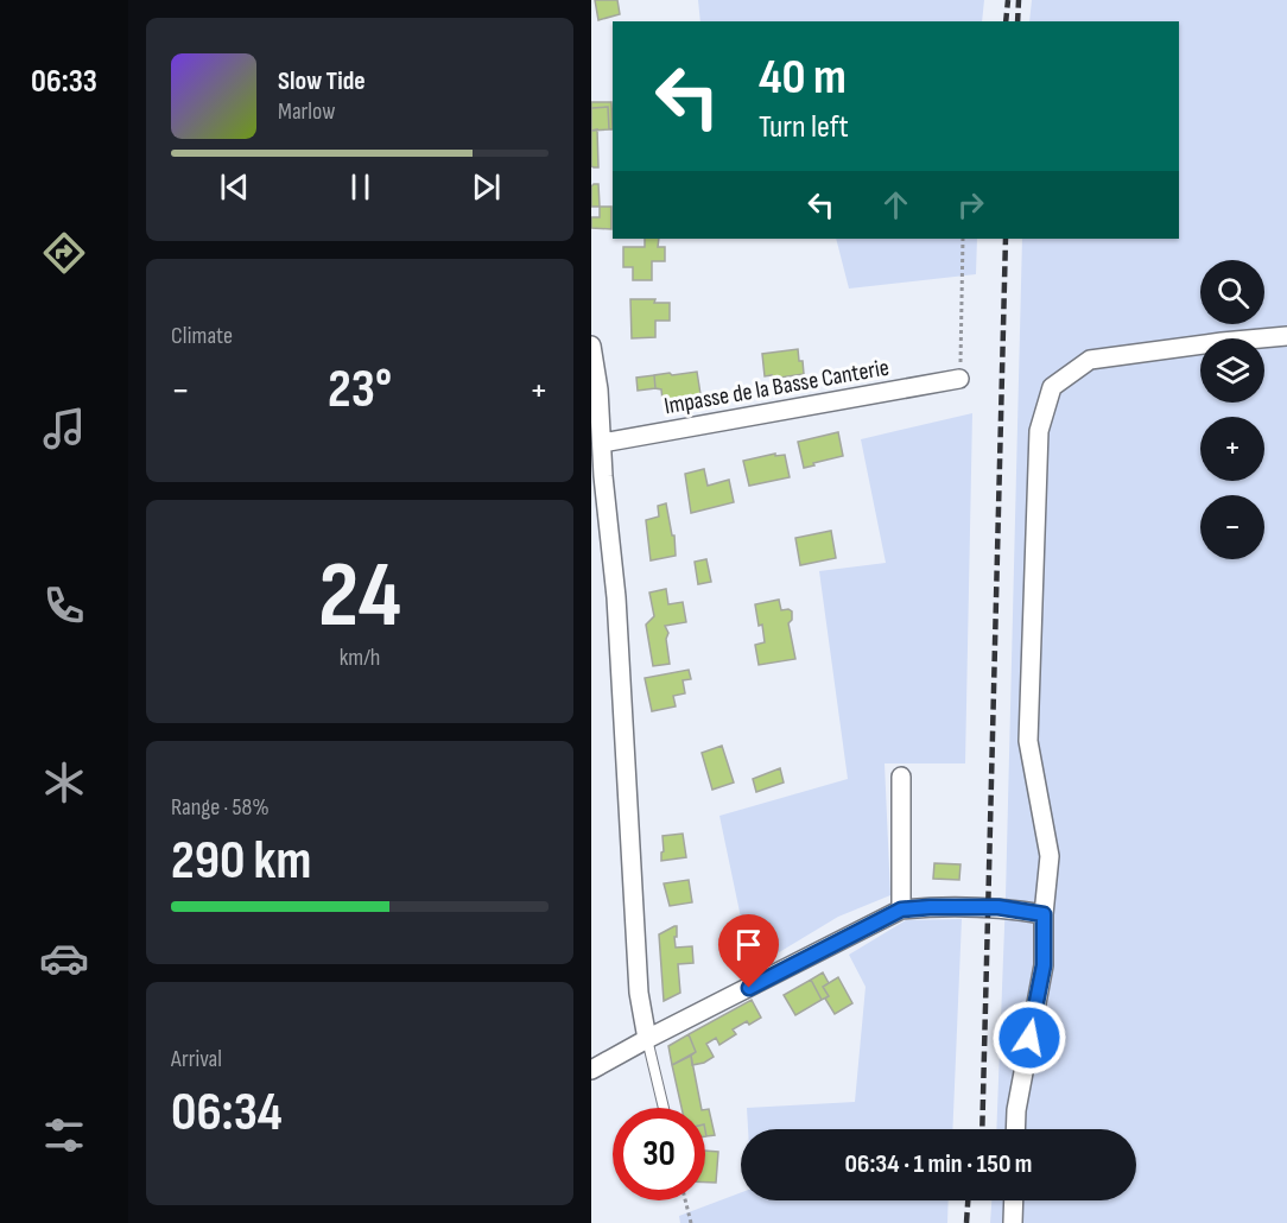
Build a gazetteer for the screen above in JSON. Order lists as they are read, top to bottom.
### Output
{
  "streets": {
    "street": ["Impasse de la Basse Canterie"]
  },
  "page": {
    "tabs": "06:33",
    "turn": ["40 m", "Turn left"],
    "song": ["Slow Tide", "Marlow"],
    "tile": [
      "Climate",
      ["24", "km/h"],
      ["Range · 58%", "290 km"],
      ["Arrival", "06:34"]
    ],
    "map_buttons": ["+", "−"],
    "heat": ["−", "23°", "+"],
    "limit": "30",
    "trip": "06:34 · 1 min · 150 m"
  }
}
